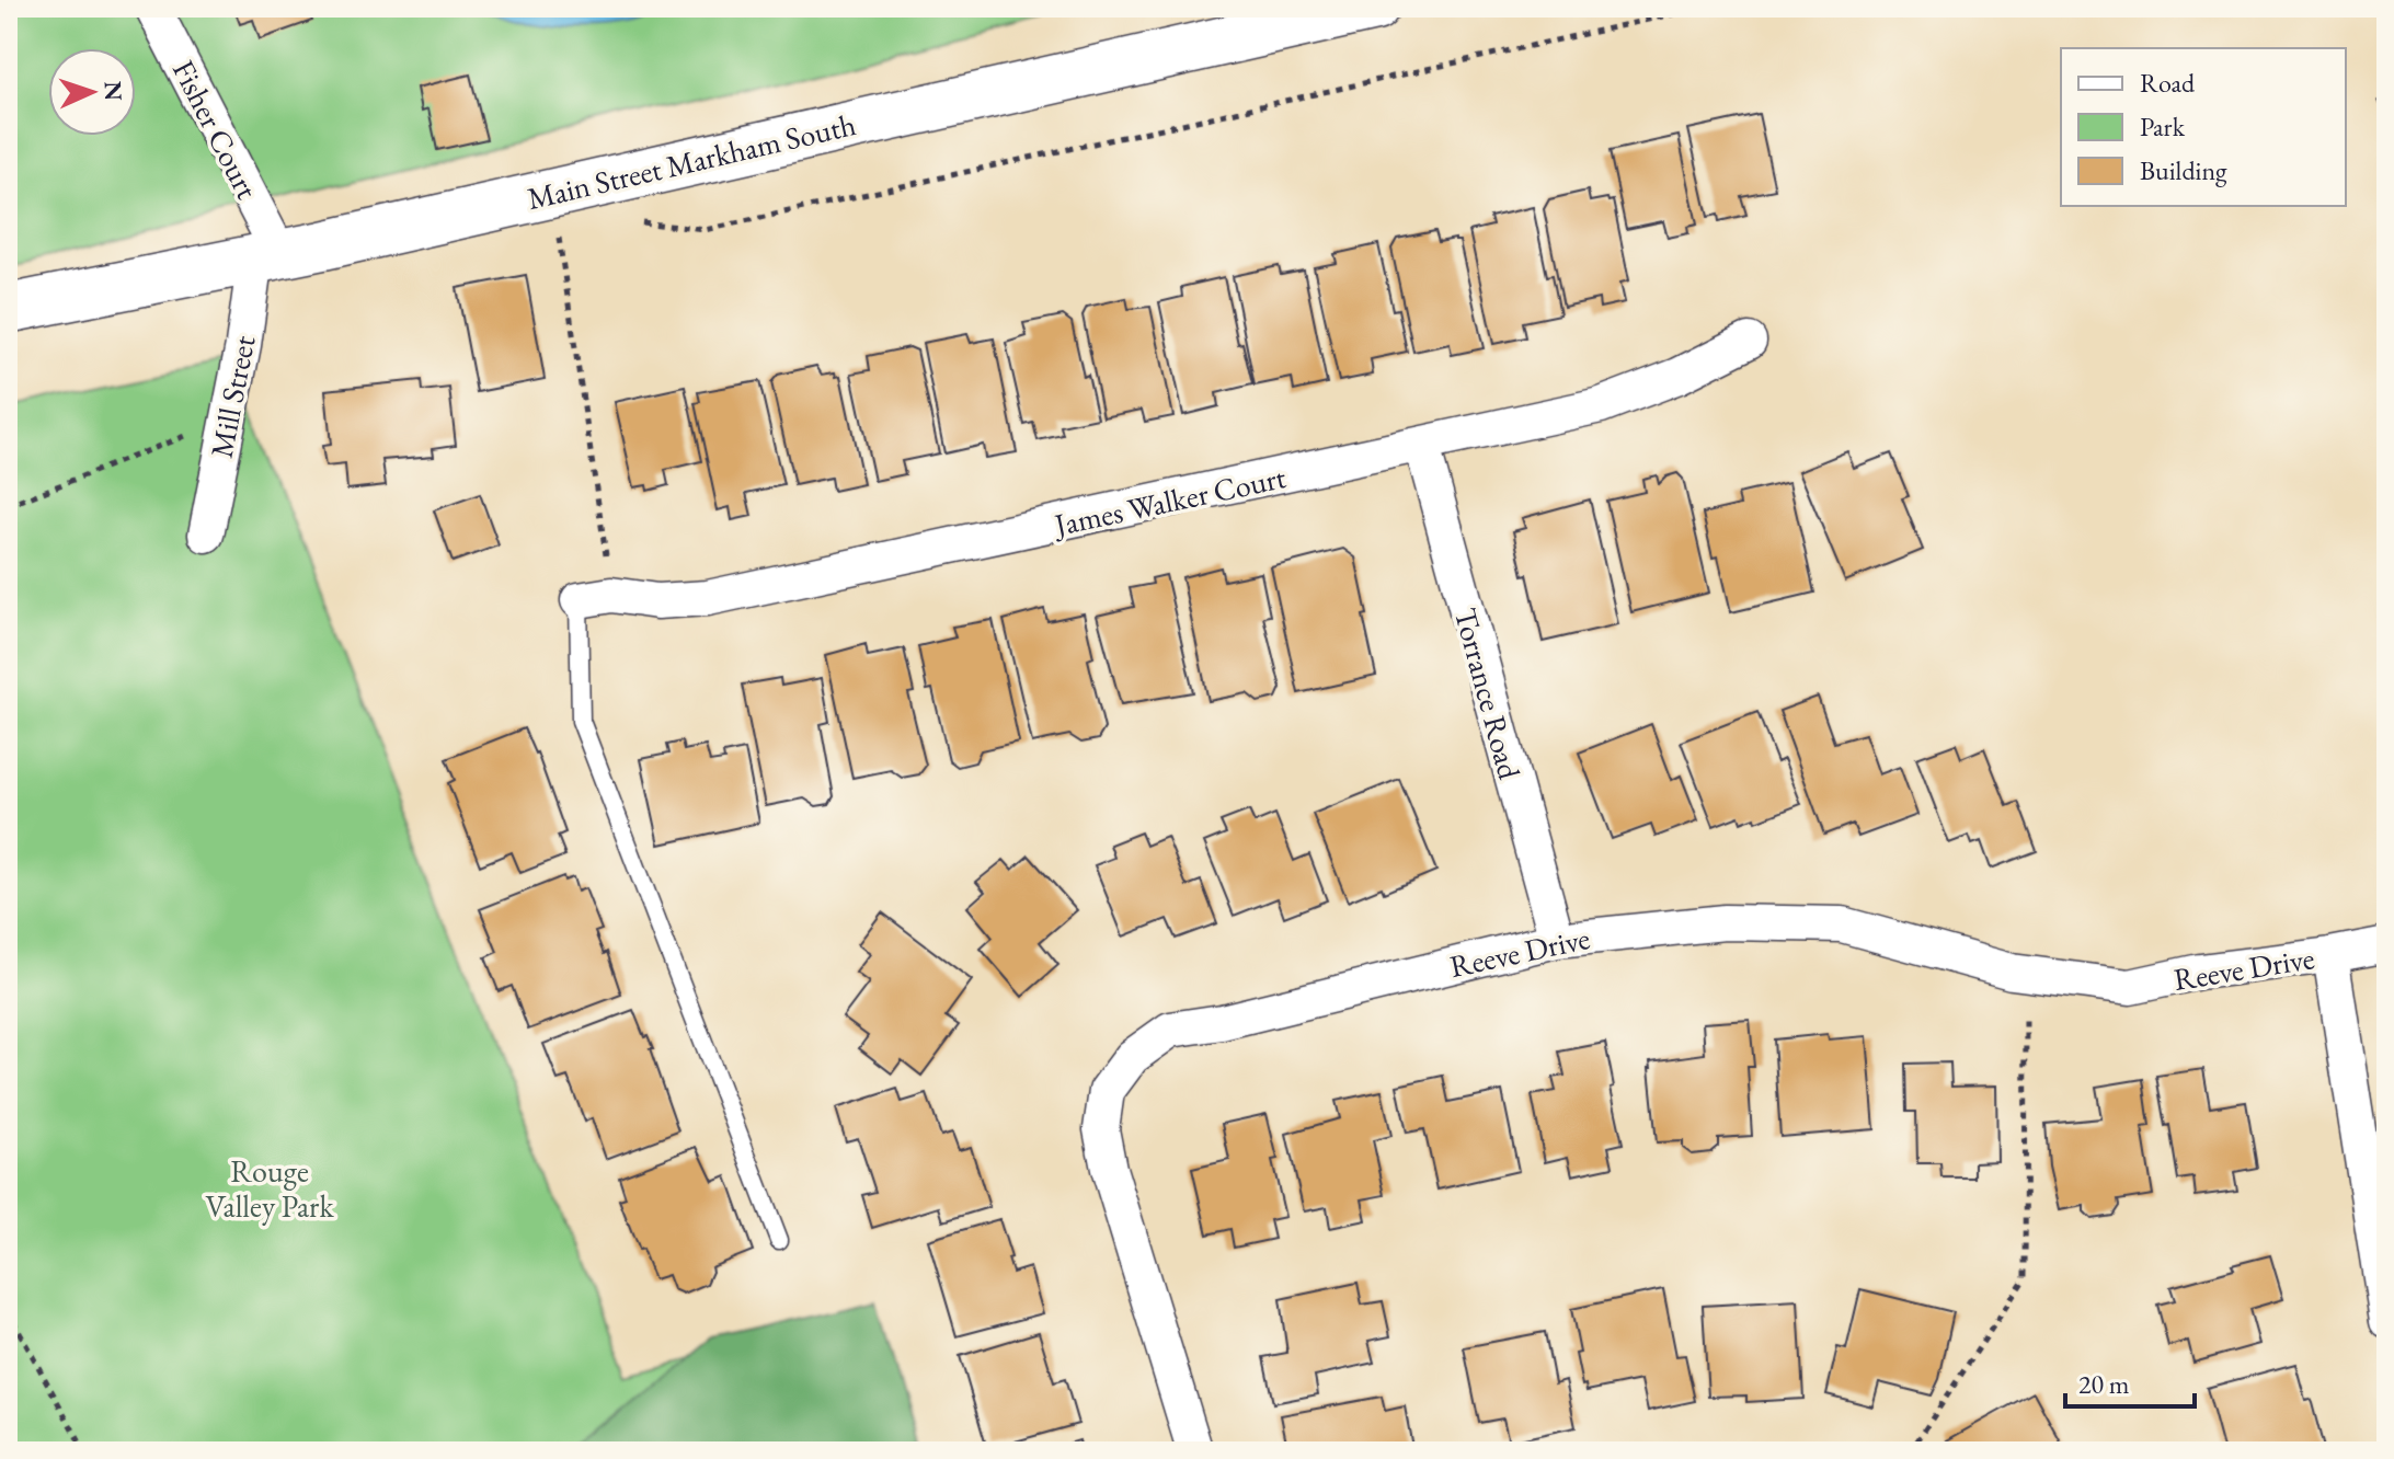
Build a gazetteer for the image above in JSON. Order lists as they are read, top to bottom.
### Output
{
  "streets": {
    "main road": ["Main Street Markham South"],
    "street": [
      "Fisher Court",
      "Mill Street",
      "James Walker Court",
      "Torrance Road",
      "Reeve Drive"
    ]
  },
  "crossings": [
    ["Fisher Court", "Main Street Markham South"],
    ["Fisher Court", "Mill Street"],
    ["Main Street Markham South", "Mill Street"],
    ["James Walker Court", "Torrance Road"],
    ["Torrance Road", "Reeve Drive"]
  ],
  "parks": ["Rouge Valley Park"],
  "legend": ["Road", "Park", "Building"],
  "scale_bar": "20 m",
  "north": "right"
}
